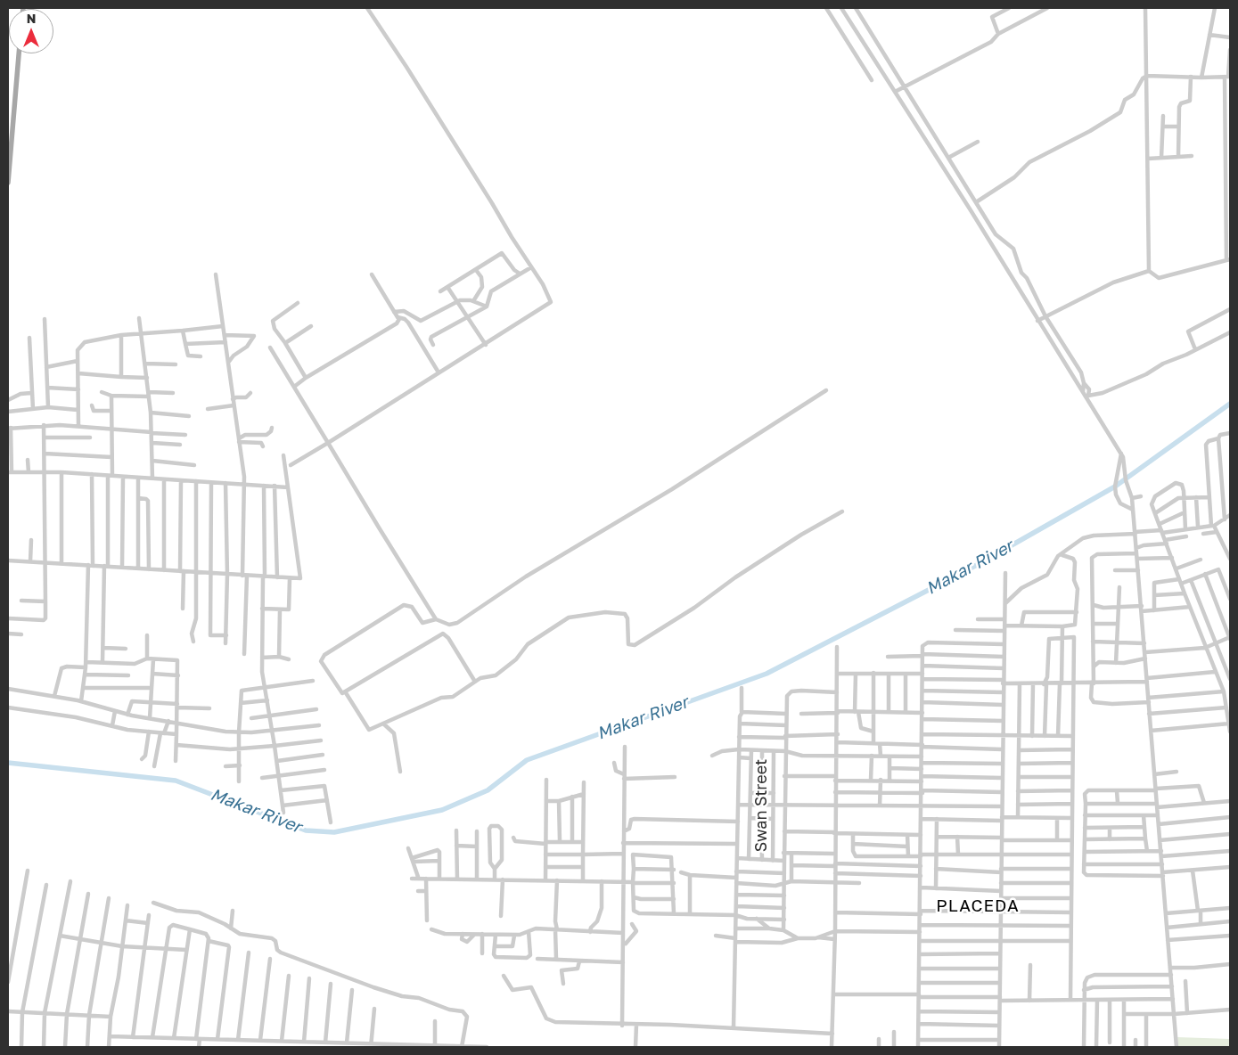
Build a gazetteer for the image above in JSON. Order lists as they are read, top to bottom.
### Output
{
  "streets": {
    "street": ["Swan Street"]
  },
  "districts": ["PLACEDA"],
  "water": ["Makar River"],
  "north": "top"
}
